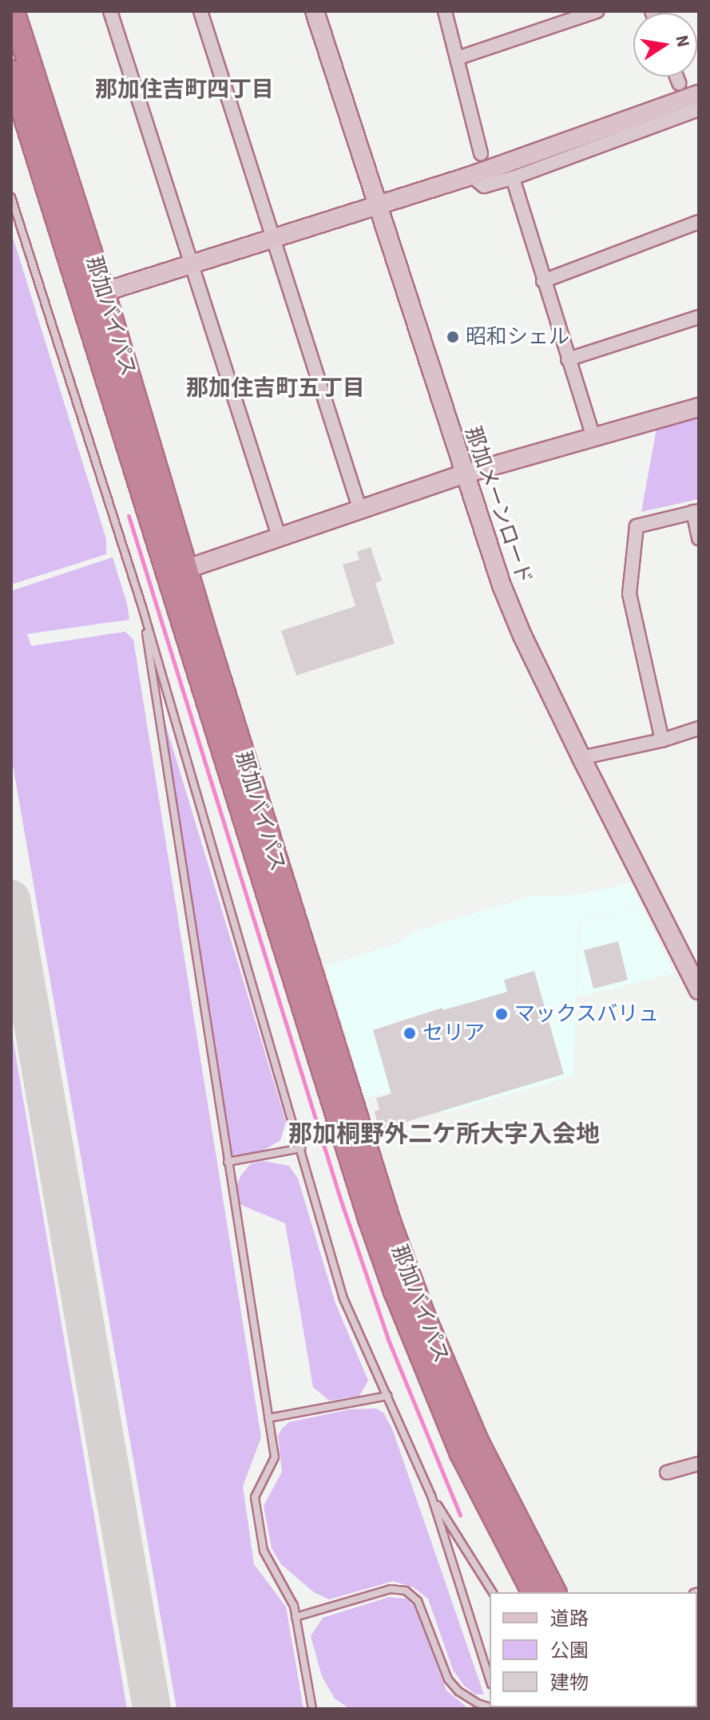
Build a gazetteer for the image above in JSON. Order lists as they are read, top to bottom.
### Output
{
  "streets": {
    "highway": ["那加バイパス"],
    "street": ["那加メーンロード"]
  },
  "districts": ["那加住吉町四丁目", "那加住吉町五丁目", "那加桐野外二ケ所大字入会地"],
  "places": ["昭和シェル", "マックスバリュ", "セリア"],
  "legend": ["道路", "公園", "建物"],
  "north": "right"
}
